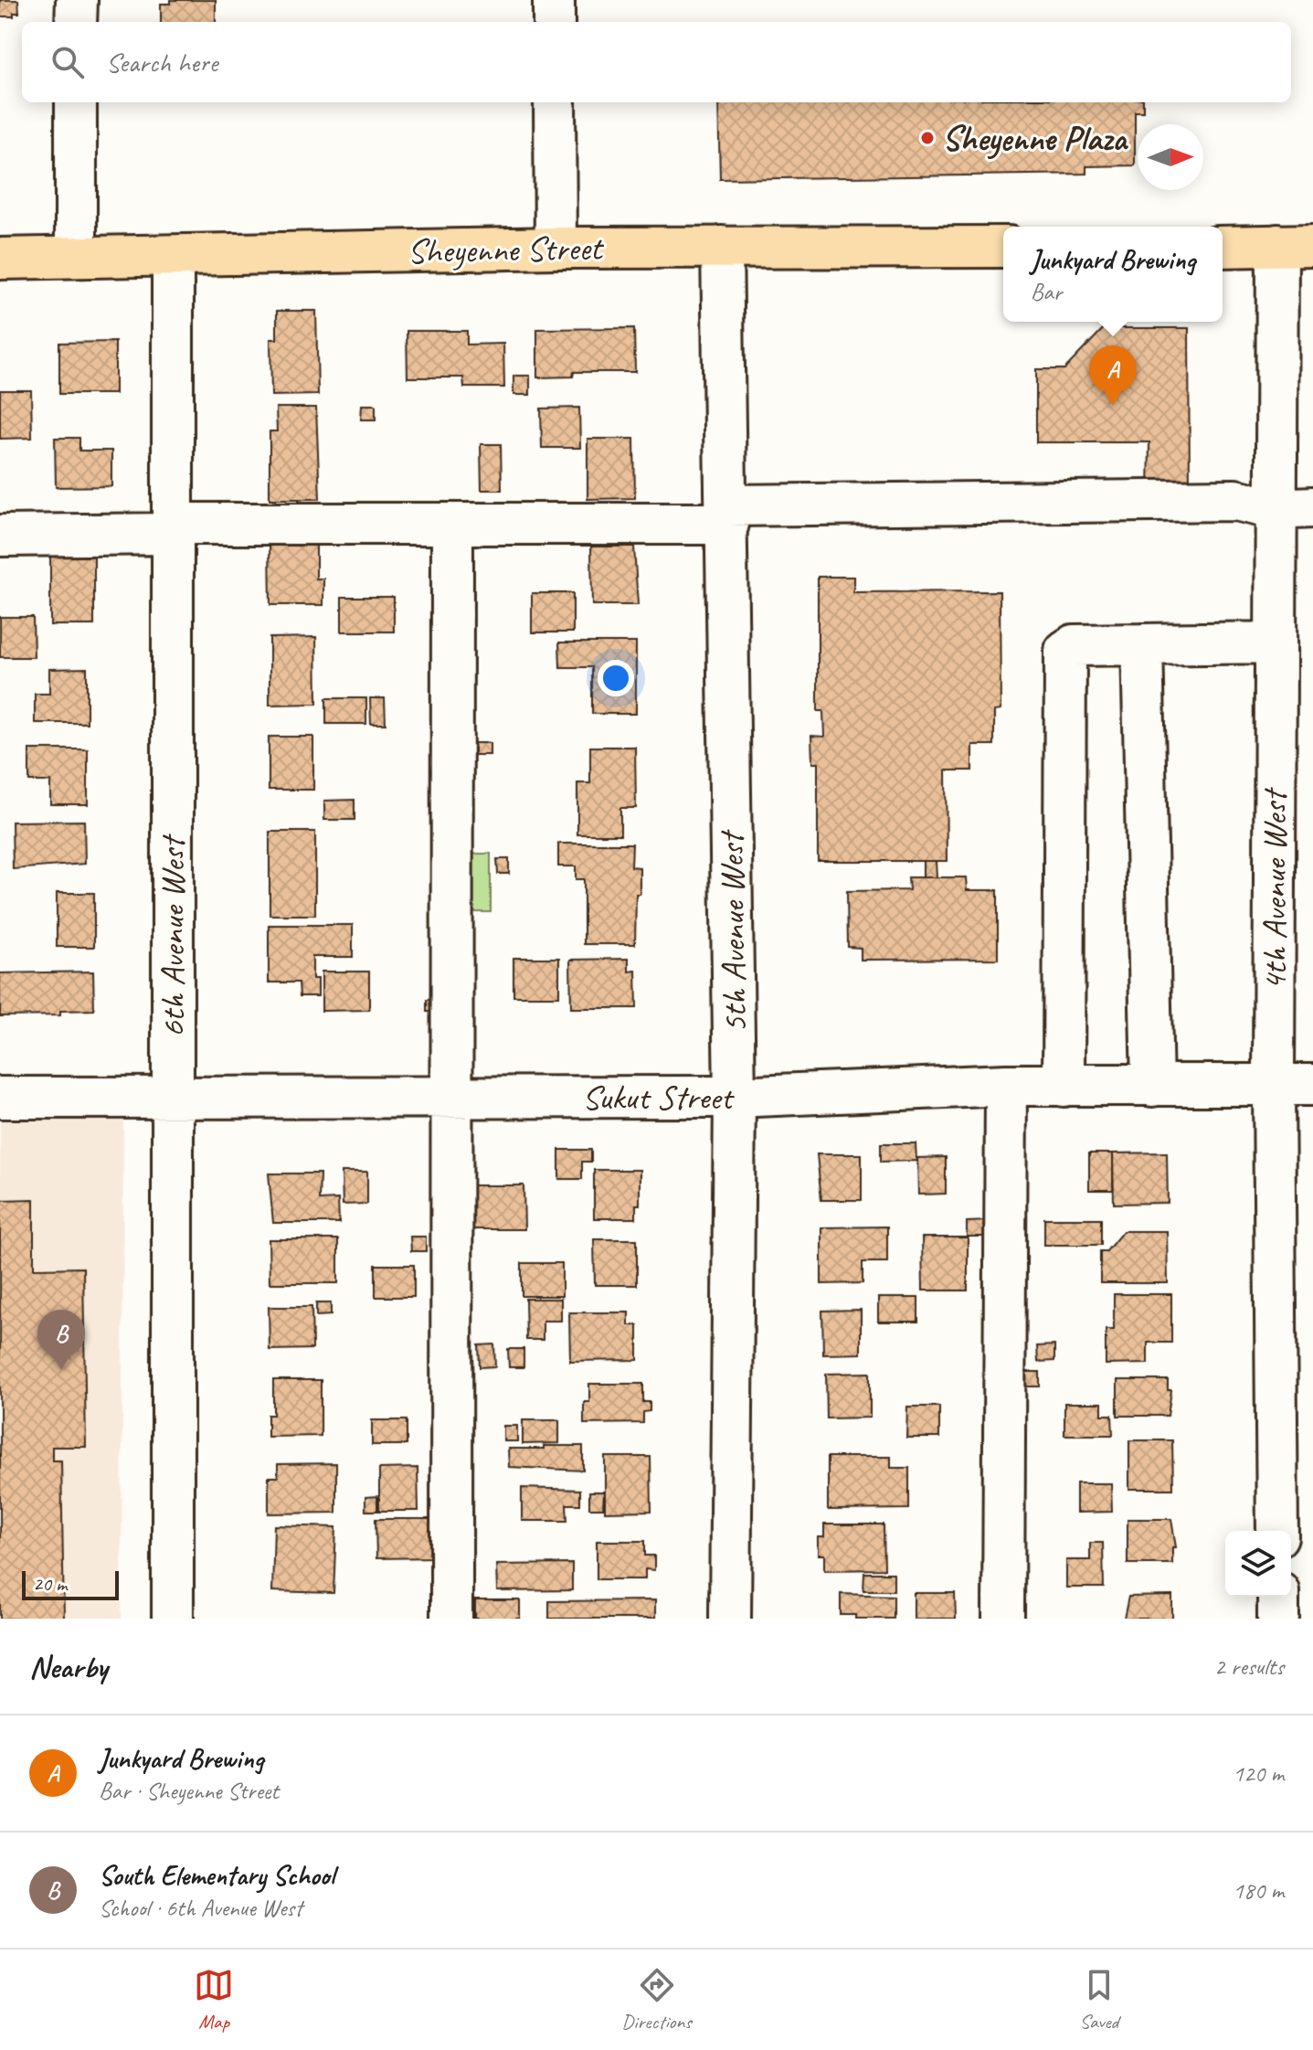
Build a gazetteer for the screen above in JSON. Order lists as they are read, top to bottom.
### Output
{
  "streets": {
    "main road": ["Sheyenne Street"],
    "street": [
      "4th Avenue West",
      "5th Avenue West",
      "6th Avenue West",
      "Sukut Street"
    ]
  },
  "crossings": [
    ["Sheyenne Street", "5th Avenue West"],
    ["Sheyenne Street", "6th Avenue West"],
    ["4th Avenue West", "Sukut Street"],
    ["5th Avenue West", "Sukut Street"],
    ["6th Avenue West", "Sukut Street"]
  ],
  "places": ["Sheyenne Plaza"],
  "scale_bar": "20 m",
  "north": "right",
  "page": {
    "search": "Search here",
    "popup": ["Junkyard Brewing", "Bar"],
    "pins": ["A", "B"],
    "scale": "20 m",
    "heading": ["Nearby", "2 results"],
    "list": [
      {
        "mark": "A",
        "name": "Junkyard Brewing",
        "note": "Bar · Sheyenne Street",
        "value": "120 m"
      },
      {
        "mark": "B",
        "name": "South Elementary School",
        "note": "School · 6th Avenue West",
        "value": "180 m"
      }
    ],
    "nav": ["Map", "Directions", "Saved"]
  }
}
